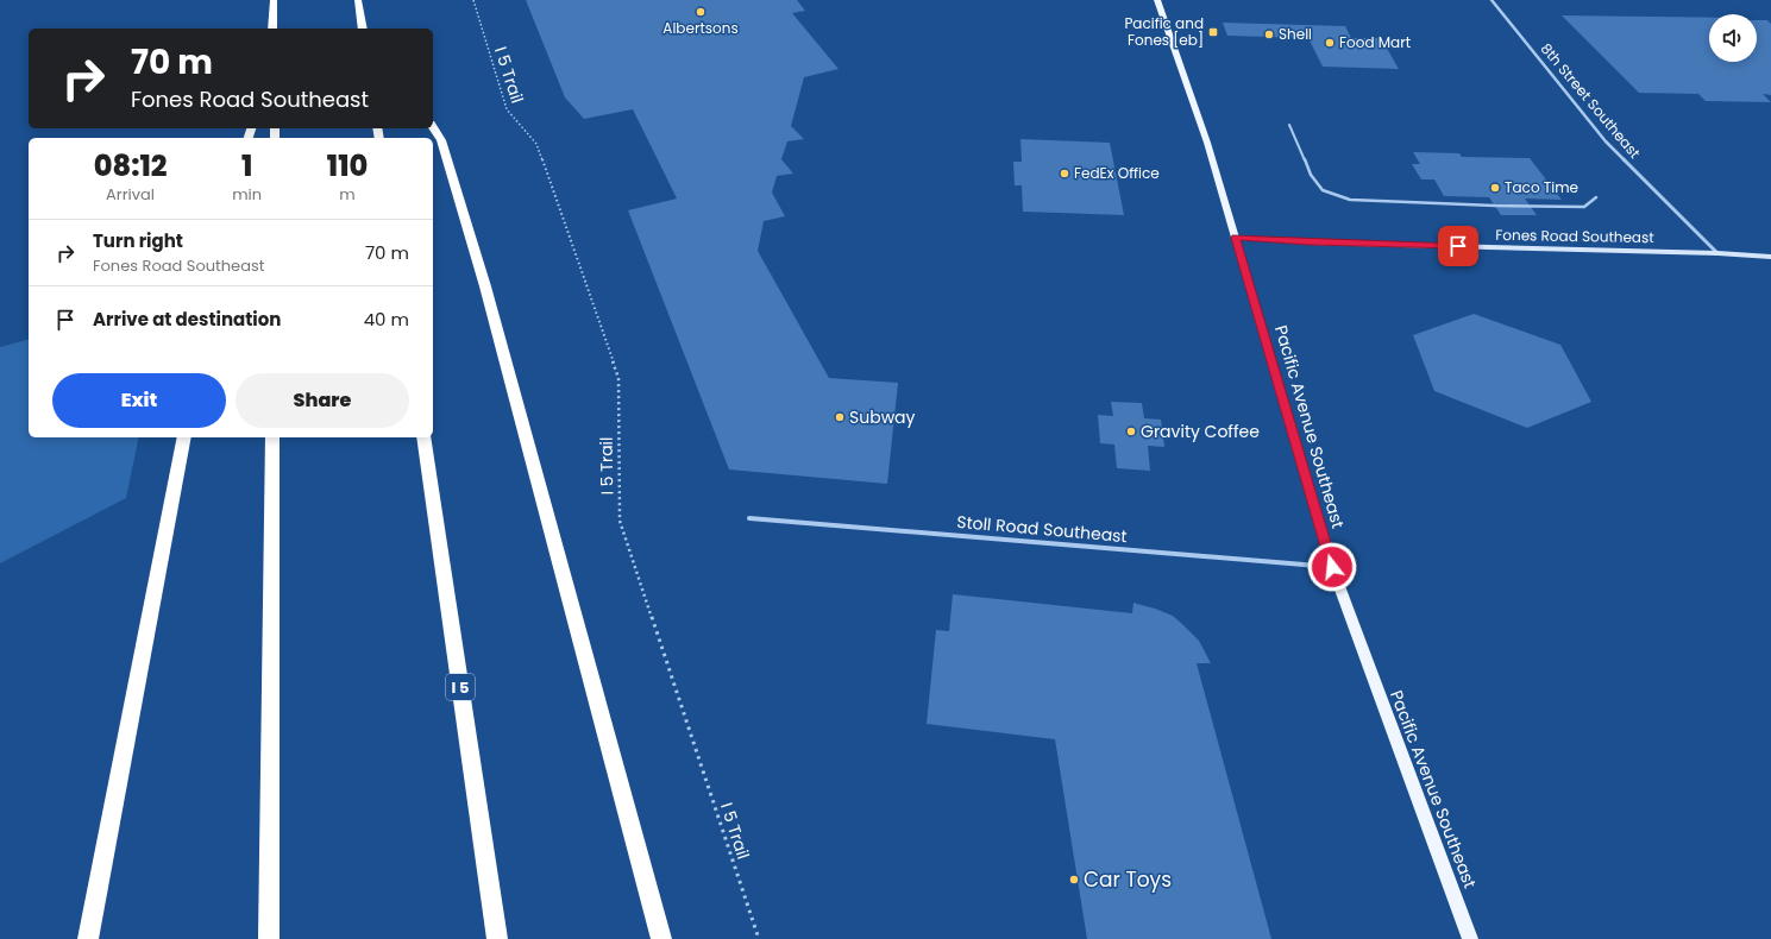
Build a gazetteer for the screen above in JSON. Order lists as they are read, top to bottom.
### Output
{
  "streets": {
    "highway": ["I 5"],
    "main road": ["Pacific Avenue Southeast"],
    "street": ["8th Street Southeast", "Fones Road Southeast", "Stoll Road Southeast"],
    "path": ["I 5 Trail"]
  },
  "crossings": [
    ["8th Street Southeast", "Fones Road Southeast"],
    ["Fones Road Southeast", "Pacific Avenue Southeast"],
    ["Pacific Avenue Southeast", "Stoll Road Southeast"]
  ],
  "places": {
    "other": [
      "Albertsons",
      "Shell",
      "Food Mart",
      "FedEx Office",
      "Taco Time",
      "Subway",
      "Gravity Coffee",
      "Car Toys"
    ],
    "transit": ["Pacific and Fones [eb]"]
  },
  "page": {
    "turn": ["70 m", "Fones Road Southeast"],
    "eta": [
      "08:12",
      "Arrival",
      "1",
      "min",
      "110",
      "m"
    ],
    "list": [
      {
        "name": "Turn right",
        "note": "Fones Road Southeast",
        "value": "70 m"
      },
      {
        "name": "Arrive at destination",
        "value": "40 m"
      }
    ],
    "buttons": ["Exit", "Share"]
  }
}
